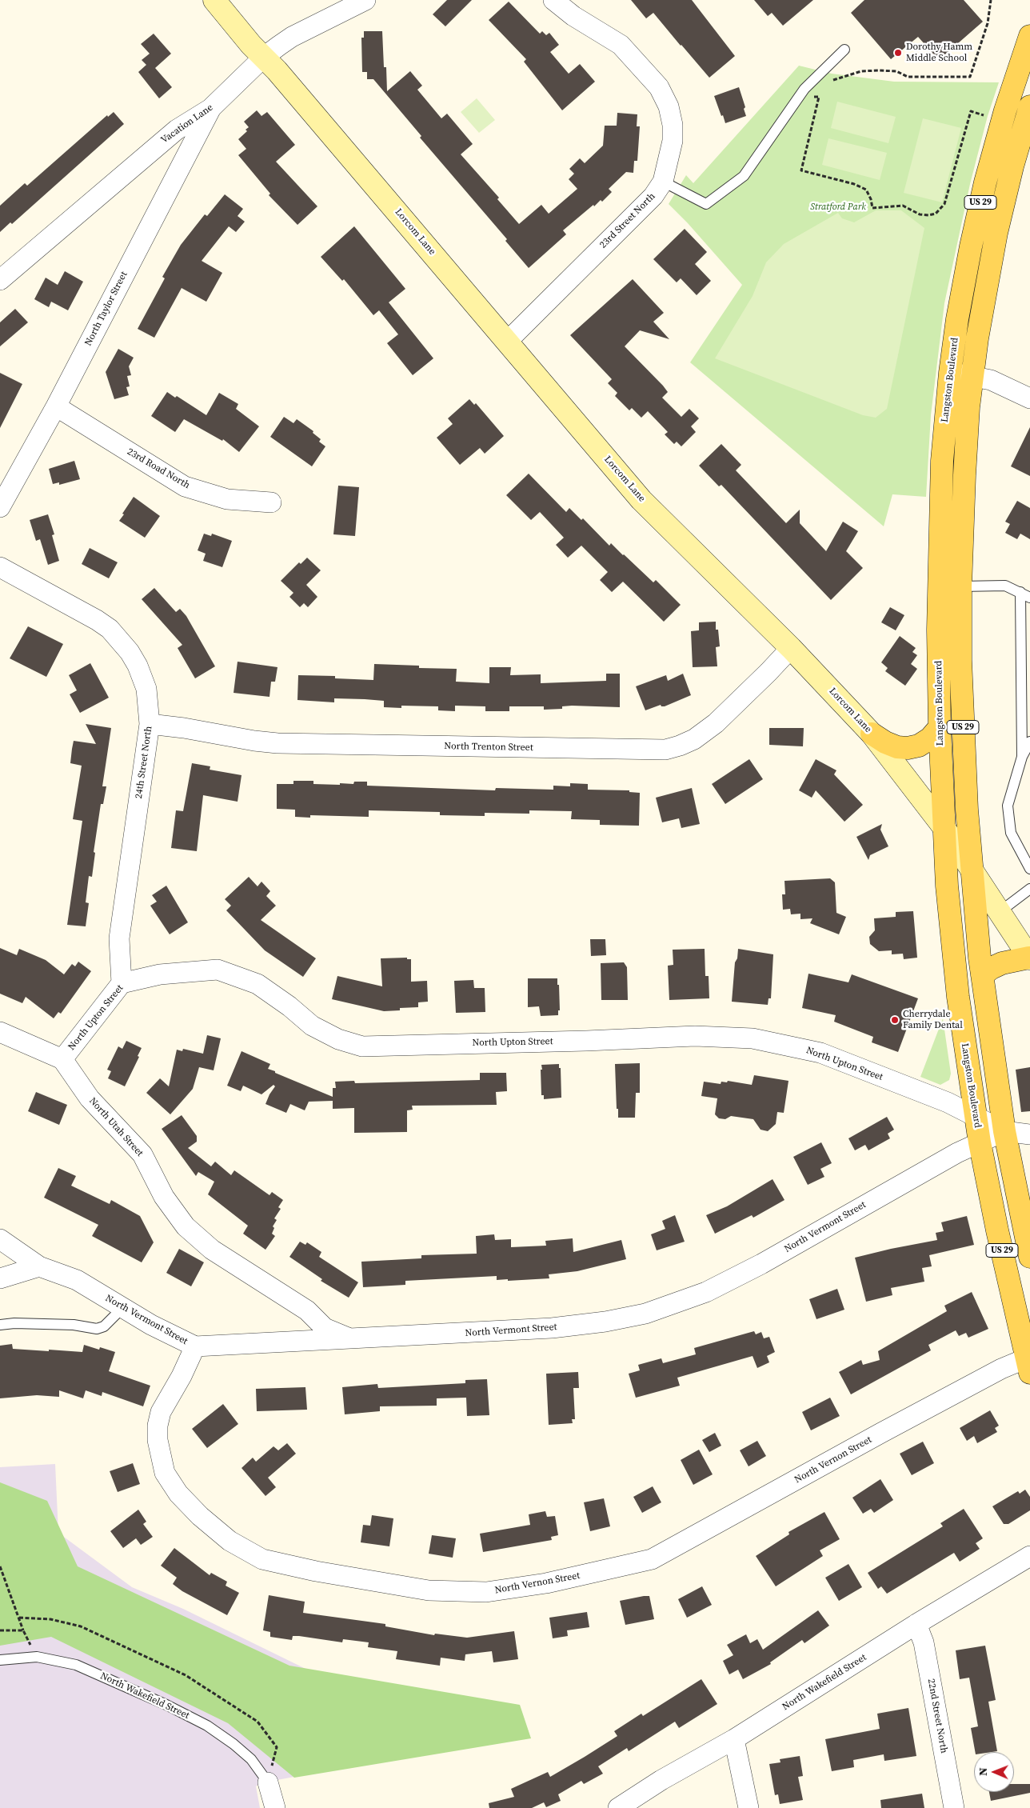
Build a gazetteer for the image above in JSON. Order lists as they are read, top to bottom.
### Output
{
  "streets": {
    "main road": ["US 29", "Langston Boulevard"],
    "street": [
      "Vacation Lane",
      "23rd Street North",
      "Lorcom Lane",
      "North Taylor Street",
      "23rd Road North",
      "North Trenton Street",
      "24th Street North",
      "North Upton Street",
      "North Utah Street",
      "North Vermont Street",
      "North Vernon Street",
      "North Wakefield Street",
      "22nd Street North"
    ]
  },
  "crossings": [
    ["Vacation Lane", "Lorcom Lane"],
    ["Vacation Lane", "North Taylor Street"],
    ["US 29", "Lorcom Lane"],
    ["US 29", "North Upton Street"],
    ["US 29", "North Vermont Street"],
    ["23rd Street North", "Lorcom Lane"],
    ["Lorcom Lane", "Langston Boulevard"],
    ["Lorcom Lane", "North Trenton Street"],
    ["North Taylor Street", "23rd Road North"],
    ["Langston Boulevard", "North Upton Street"],
    ["Langston Boulevard", "North Vermont Street"],
    ["Langston Boulevard", "North Vernon Street"],
    ["North Trenton Street", "24th Street North"],
    ["24th Street North", "North Upton Street"],
    ["North Upton Street", "North Utah Street"],
    ["North Upton Street", "North Vermont Street"],
    ["North Utah Street", "North Vermont Street"],
    ["North Vermont Street", "North Vernon Street"],
    ["North Wakefield Street", "22nd Street North"]
  ],
  "parks": ["Stratford Park"],
  "places": ["Dorothy Hamm Middle School", "Cherrydale Family Dental"],
  "north": "left"
}
